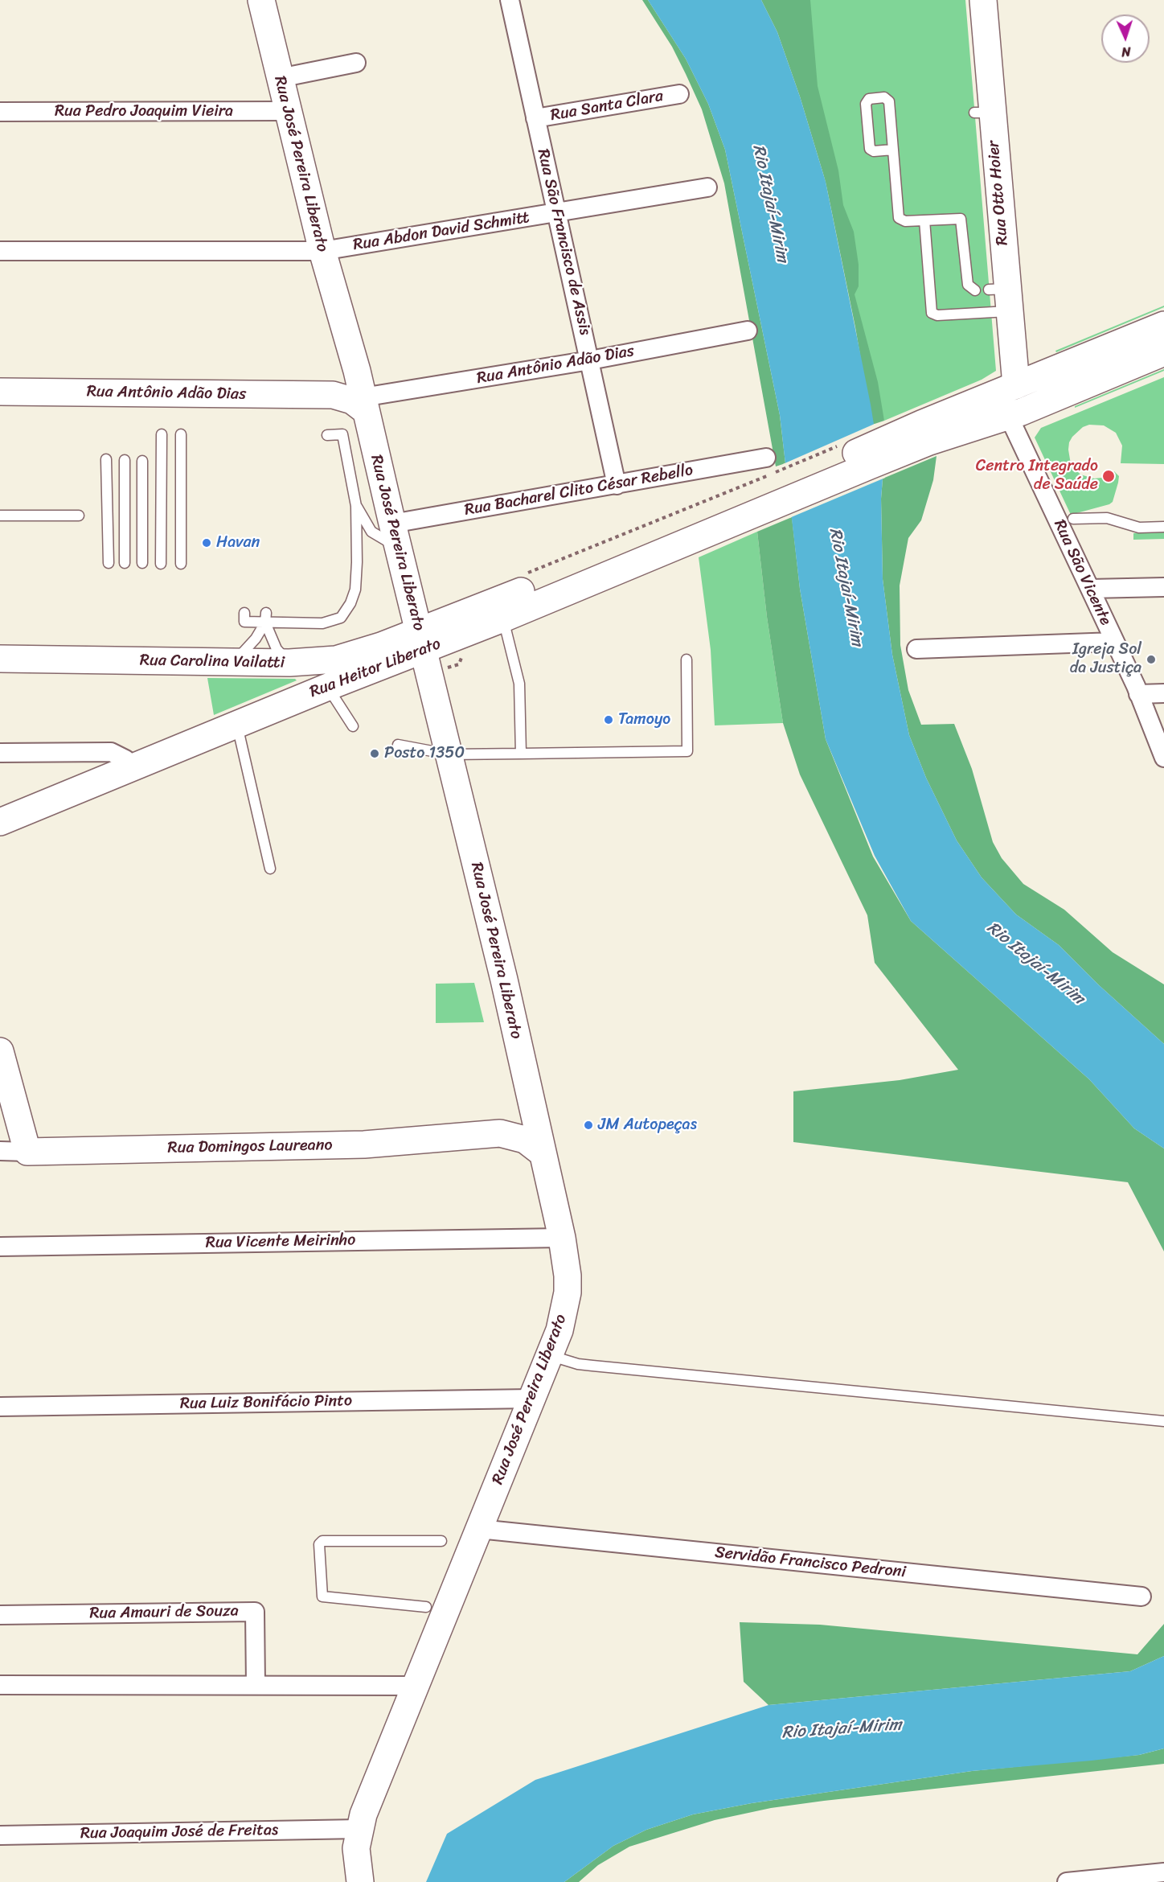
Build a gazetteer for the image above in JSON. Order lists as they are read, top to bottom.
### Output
{
  "streets": {
    "main road": [
      "Rua José Pereira Liberato",
      "Rua Otto Hoier",
      "Rua Antônio Adão Dias",
      "Rua Carolina Vailatti",
      "Rua Heitor Liberato",
      "Rua Domingos Laureano"
    ],
    "street": [
      "Rua Santa Clara",
      "Rua Pedro Joaquim Vieira",
      "Rua Abdon David Schmitt",
      "Rua São Francisco de Assis",
      "Rua Bacharel Clito César Rebello",
      "Rua São Vicente",
      "Rua Vicente Meirinho",
      "Rua Luiz Bonifácio Pinto",
      "Servidão Francisco Pedroni",
      "Rua Amauri de Souza",
      "Rua Joaquim José de Freitas"
    ]
  },
  "crossings": [
    ["Rua Santa Clara", "Rua São Francisco de Assis"],
    ["Rua Pedro Joaquim Vieira", "Rua José Pereira Liberato"],
    ["Rua José Pereira Liberato", "Rua Abdon David Schmitt"],
    ["Rua José Pereira Liberato", "Rua Antônio Adão Dias"],
    ["Rua José Pereira Liberato", "Rua Bacharel Clito César Rebello"],
    ["Rua José Pereira Liberato", "Rua Carolina Vailatti"],
    ["Rua José Pereira Liberato", "Rua Heitor Liberato"],
    ["Rua José Pereira Liberato", "Rua Domingos Laureano"],
    ["Rua José Pereira Liberato", "Rua Vicente Meirinho"],
    ["Rua José Pereira Liberato", "Rua Luiz Bonifácio Pinto"],
    ["Rua José Pereira Liberato", "Servidão Francisco Pedroni"],
    ["Rua José Pereira Liberato", "Rua Joaquim José de Freitas"],
    ["Rua Abdon David Schmitt", "Rua São Francisco de Assis"],
    ["Rua São Francisco de Assis", "Rua Antônio Adão Dias"],
    ["Rua São Francisco de Assis", "Rua Bacharel Clito César Rebello"],
    ["Rua Carolina Vailatti", "Rua Heitor Liberato"]
  ],
  "water": ["Rio Itajaí-Mirim"],
  "places": [
    "Centro Integrado de Saúde",
    "Havan",
    "Igreja Sol da Justiça",
    "Tamoyo",
    "Posto 1350",
    "JM Autopeças"
  ],
  "north": "bottom"
}
